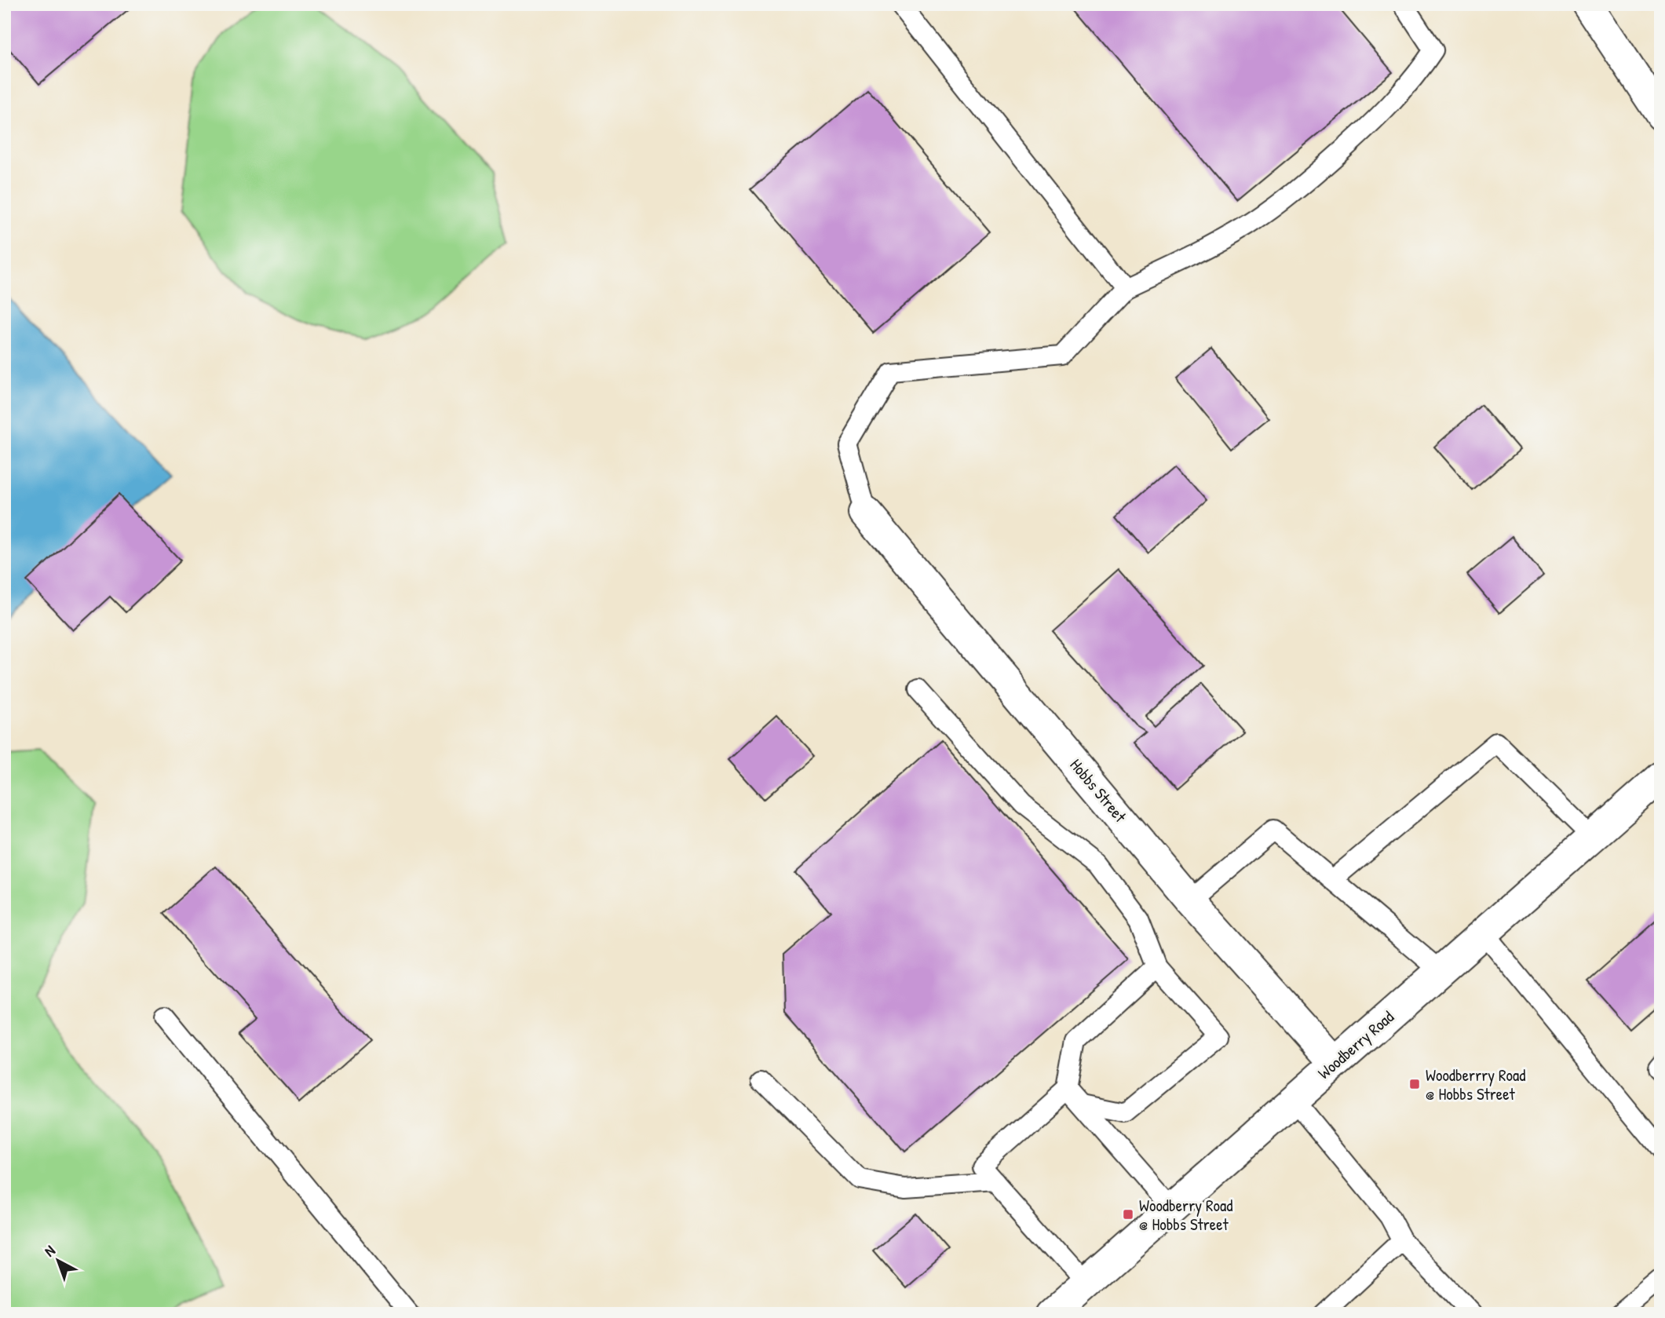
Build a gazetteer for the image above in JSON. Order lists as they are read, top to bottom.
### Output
{
  "streets": {
    "main road": ["Hobbs Street", "Woodberry Road"]
  },
  "crossings": [
    ["Hobbs Street", "Woodberry Road"]
  ],
  "places": {
    "transit": ["Woodberrry Road @ Hobbs Street", "Woodberry Road @ Hobbs Street"]
  },
  "north": "top left"
}
